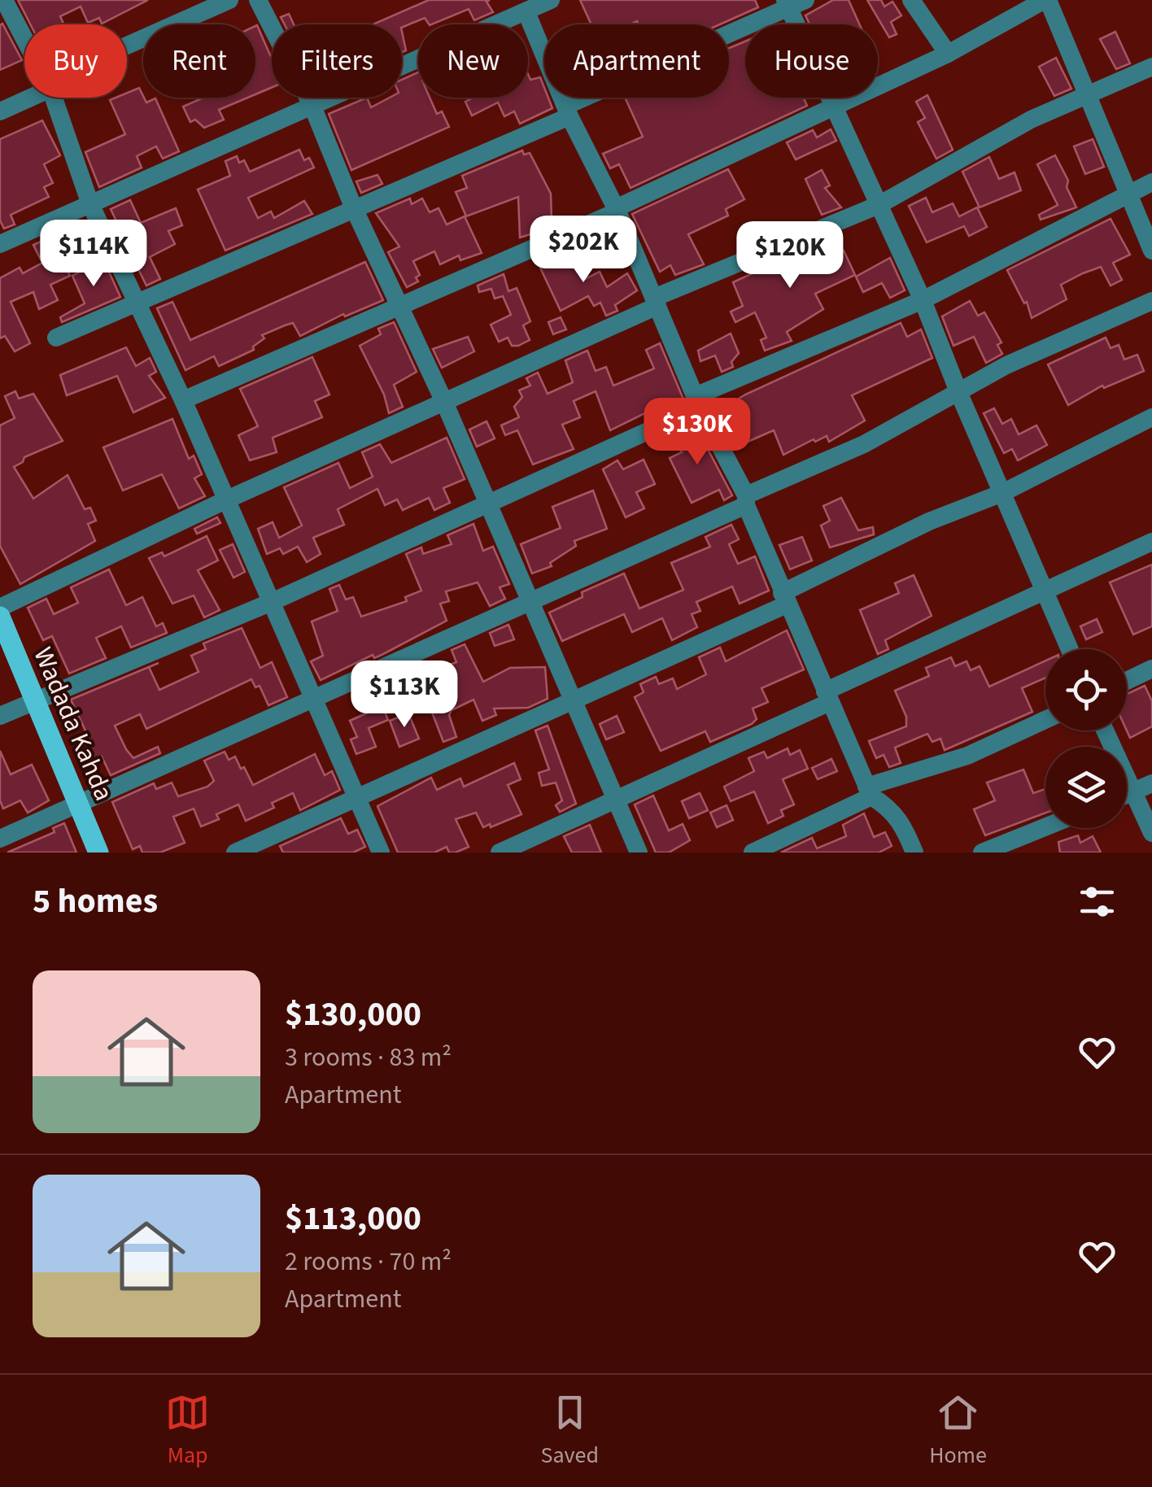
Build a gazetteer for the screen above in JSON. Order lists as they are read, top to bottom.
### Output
{
  "streets": {
    "main road": ["Wadada Kahda"]
  },
  "page": {
    "chip": [
      "Buy",
      "Rent",
      "Filters",
      "New",
      "Apartment",
      "House"
    ],
    "price": [
      "$202K",
      "$114K",
      "$120K",
      "$130K",
      "$113K"
    ],
    "heading": "5 homes",
    "list": [
      {
        "name": "$130,000",
        "note": "3 rooms · 83 m² · Apartment"
      },
      {
        "name": "$113,000",
        "note": "2 rooms · 70 m² · Apartment"
      }
    ],
    "tabs": ["Map", "Saved", "Home"]
  }
}
